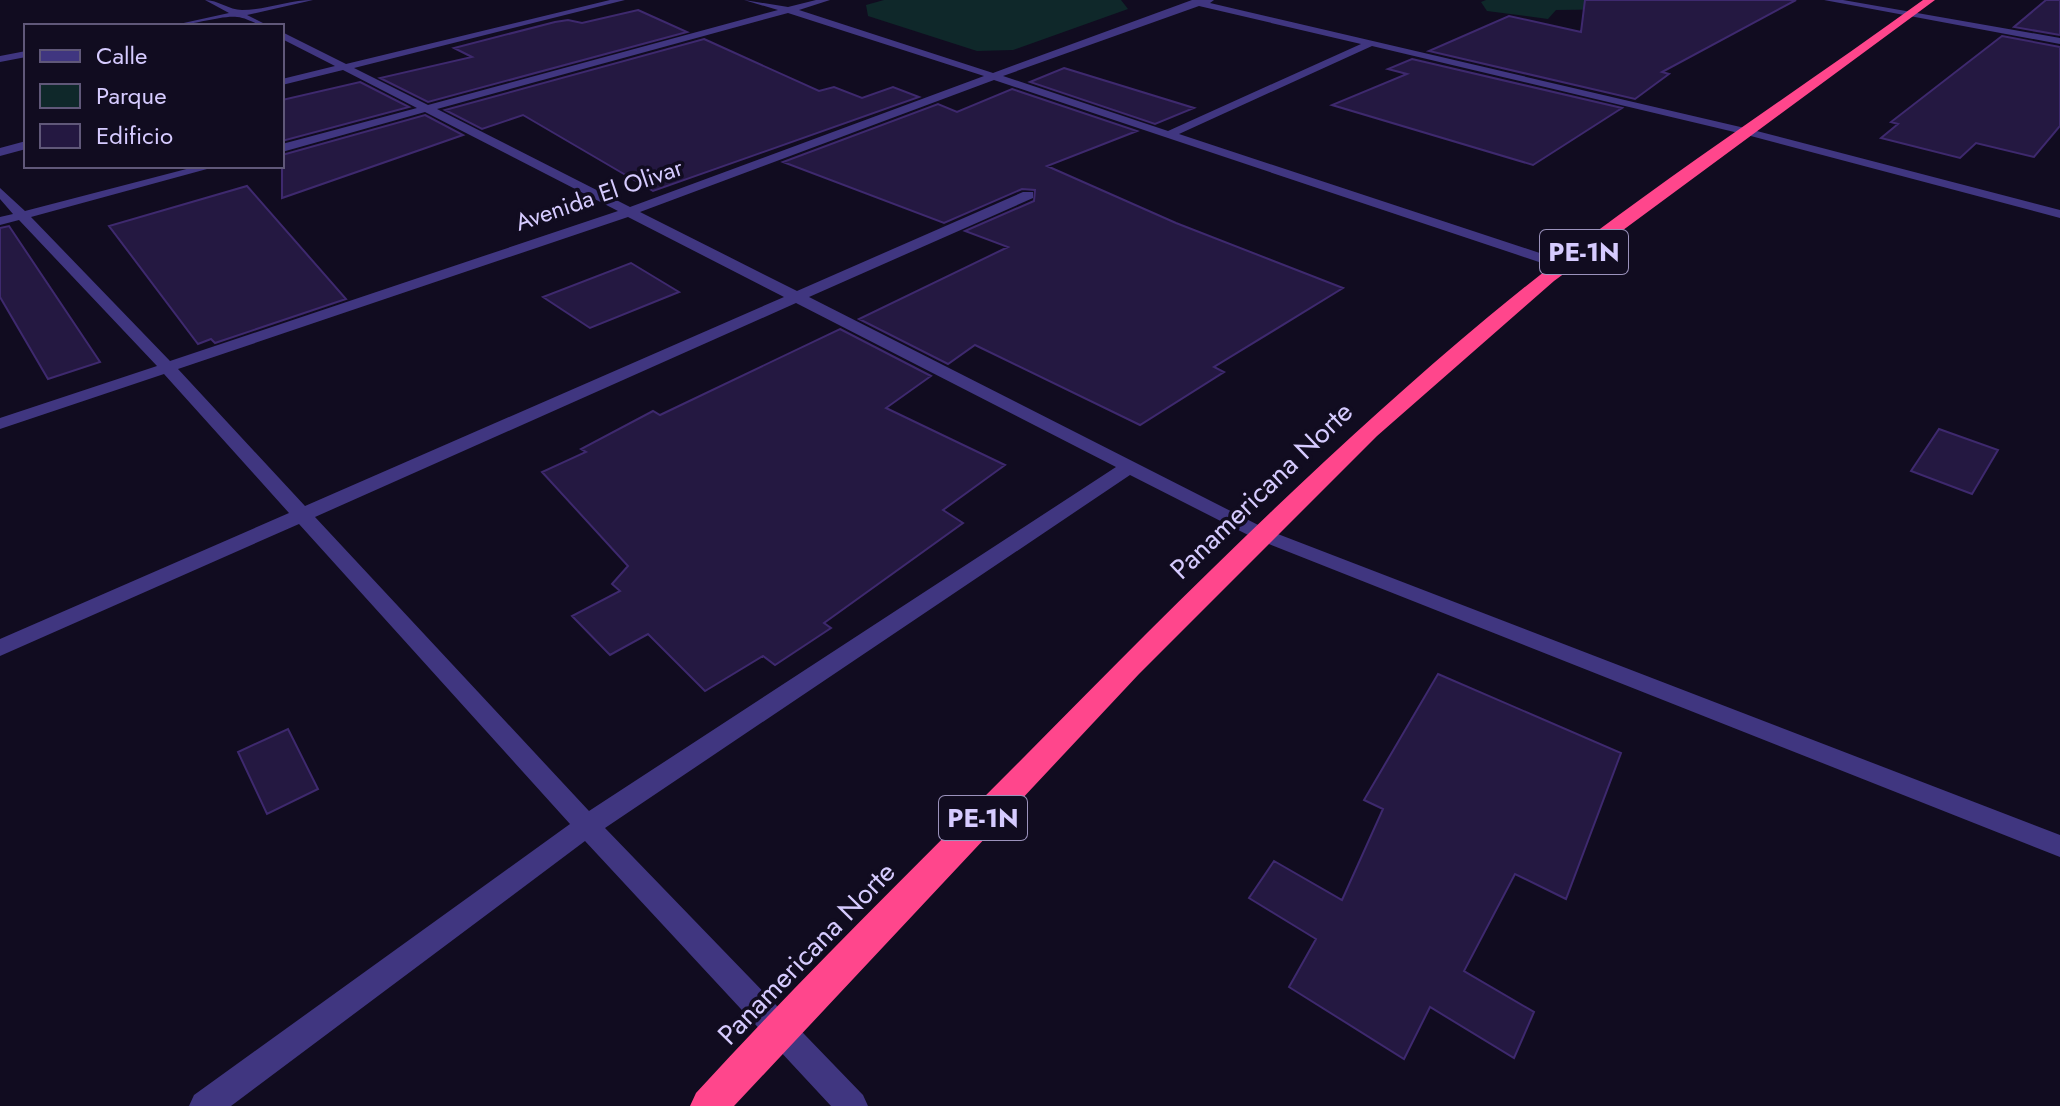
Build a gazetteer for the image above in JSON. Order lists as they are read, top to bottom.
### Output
{
  "streets": {
    "highway": ["PE-1N", "Panamericana Norte"],
    "street": ["Avenida El Olivar"]
  },
  "legend": ["Calle", "Parque", "Edificio"]
}
